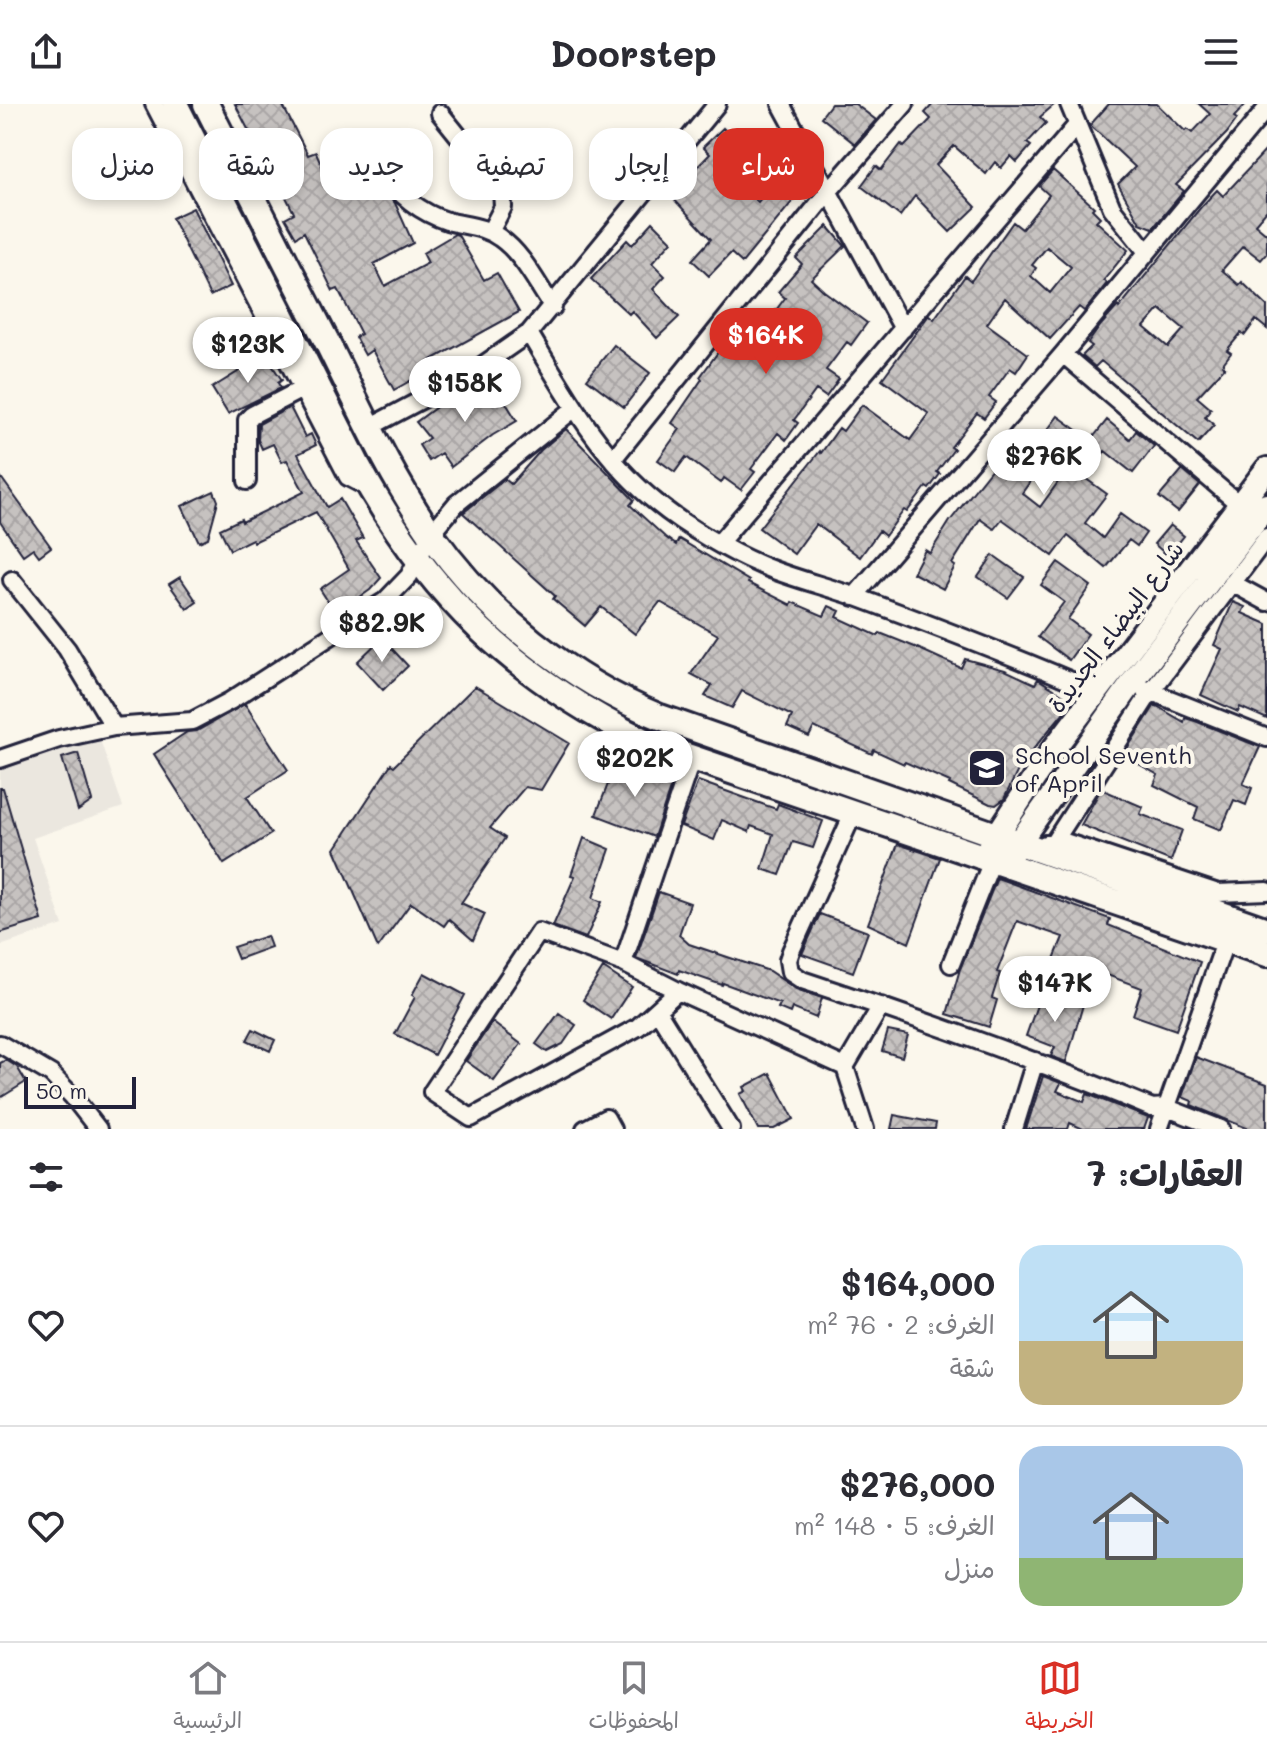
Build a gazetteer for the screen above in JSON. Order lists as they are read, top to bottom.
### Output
{
  "streets": {
    "street": ["شارع البيضاء الجديدة"]
  },
  "places": {
    "school or university": ["School Seventh of April"]
  },
  "scale_bar": "50 m",
  "page": {
    "header": "Doorstep",
    "chip": [
      "شراء",
      "إيجار",
      "تصفية",
      "جديد",
      "شقة",
      "منزل"
    ],
    "price": [
      "$164K",
      "$123K",
      "$158K",
      "$276K",
      "$82.9K",
      "$202K",
      "$147K"
    ],
    "scale": "50 m",
    "heading": "العقارات: 7",
    "list": [
      {
        "name": "$164,000",
        "note": "الغرف: 2 · 76 m² · شقة"
      },
      {
        "name": "$276,000",
        "note": "الغرف: 5 · 148 m² · منزل"
      }
    ],
    "tabs": ["الخريطة", "المحفوظات", "الرئيسية"]
  }
}
